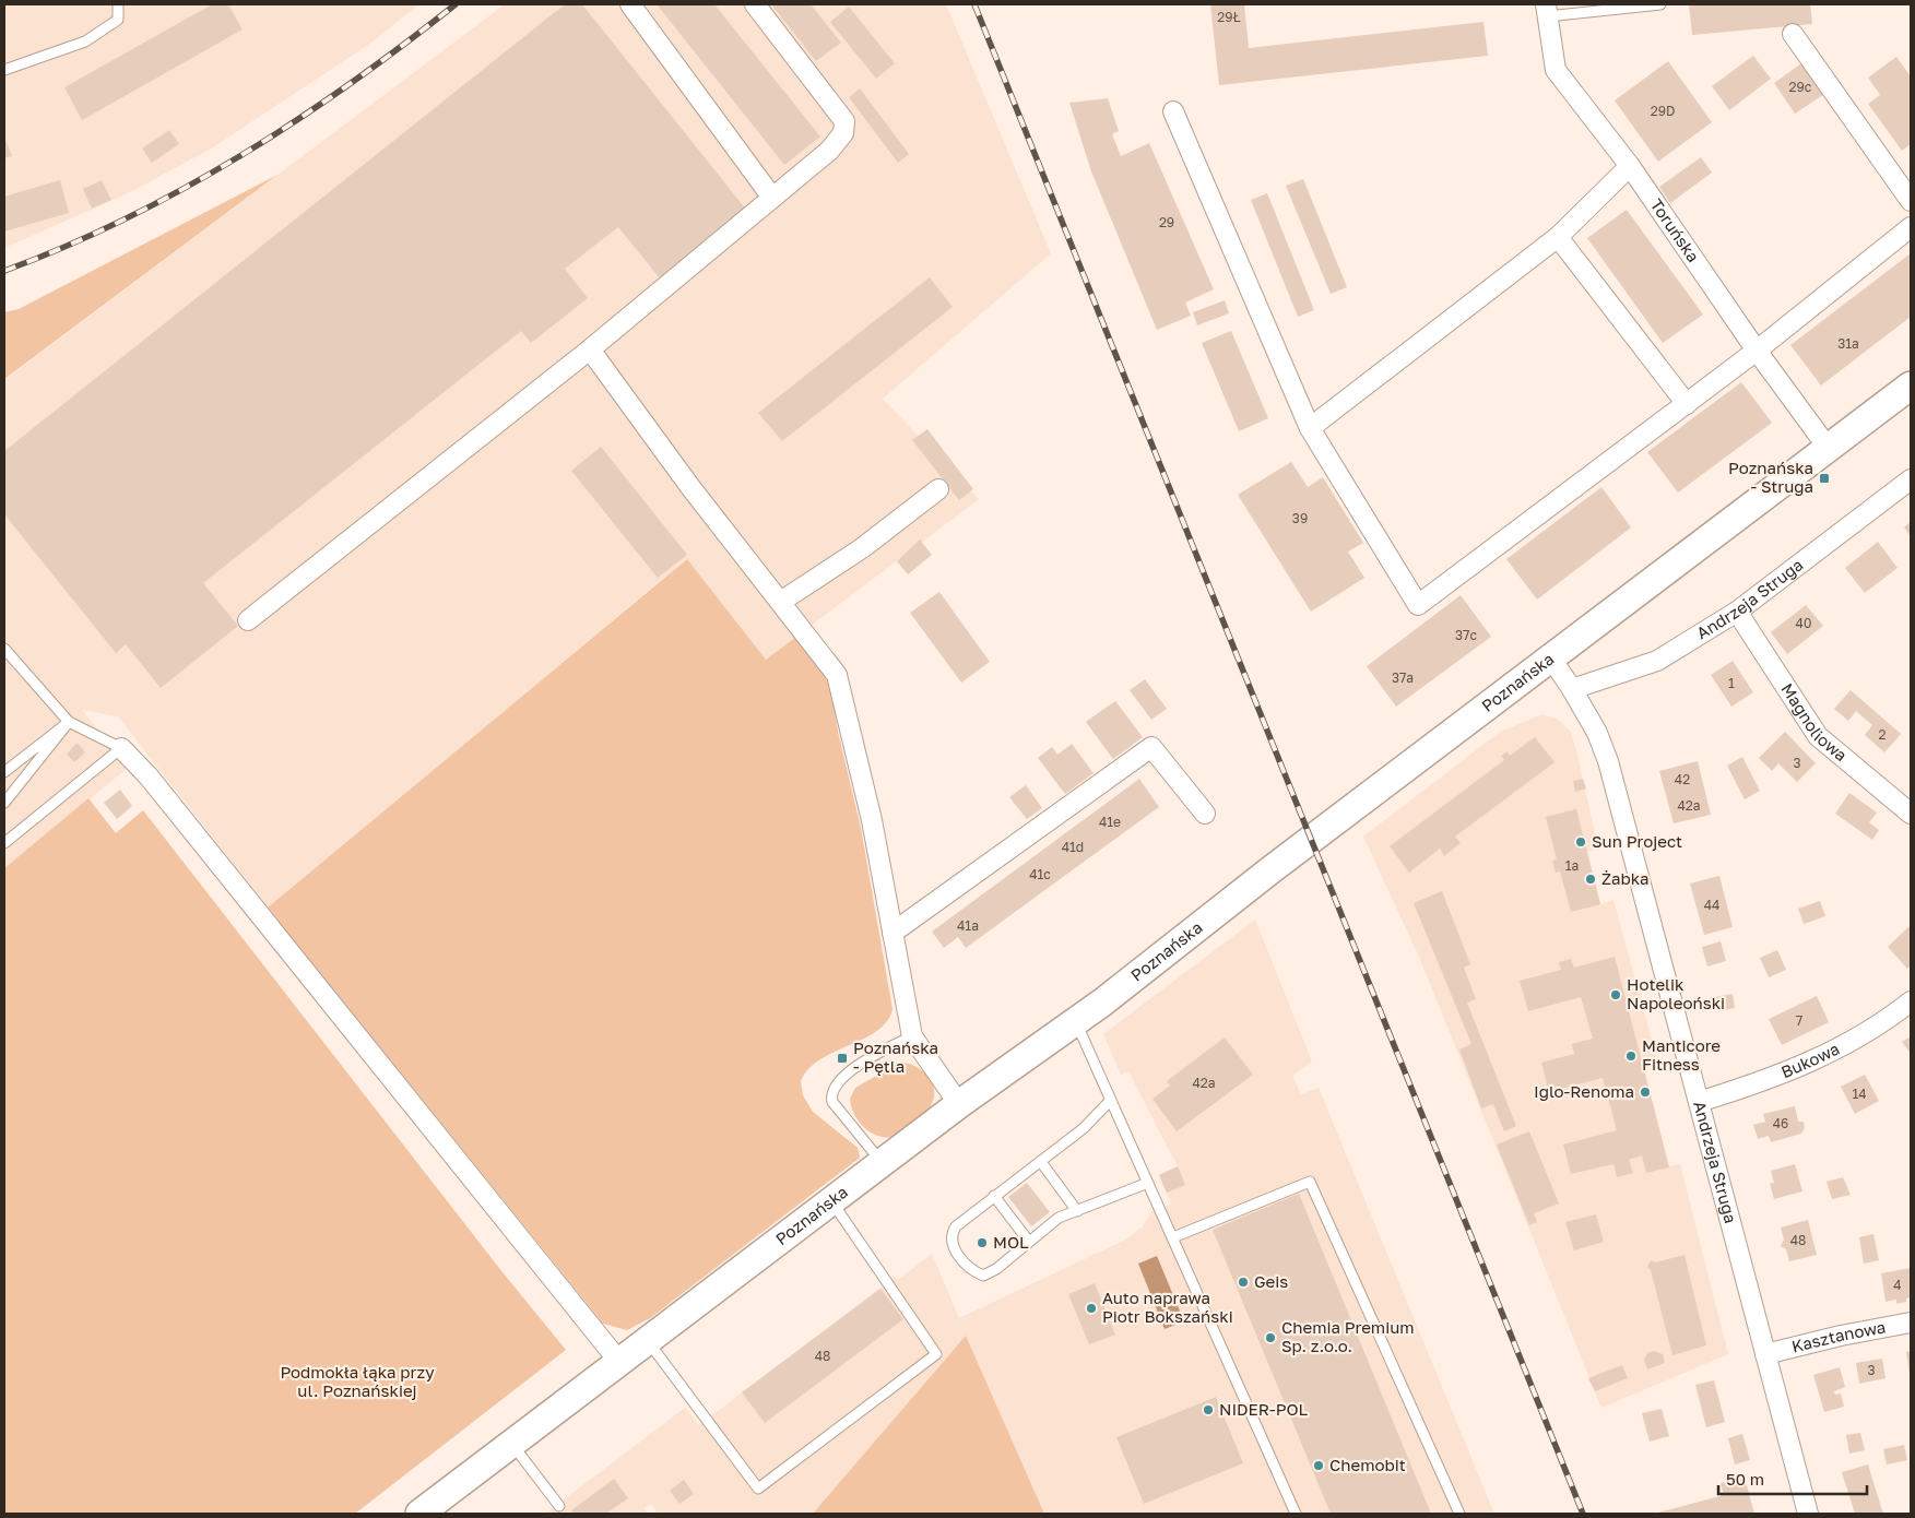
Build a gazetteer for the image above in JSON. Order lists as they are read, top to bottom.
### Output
{
  "streets": {
    "main road": ["Poznańska"],
    "street": [
      "Toruńska",
      "Andrzeja Struga",
      "Magnoliowa",
      "Bukowa",
      "Kasztanowa"
    ]
  },
  "crossings": [
    ["Toruńska", "Poznańska"],
    ["Andrzeja Struga", "Poznańska"],
    ["Andrzeja Struga", "Magnoliowa"],
    ["Andrzeja Struga", "Bukowa"],
    ["Andrzeja Struga", "Kasztanowa"]
  ],
  "parks": ["Podmokła łąka przy ul. Poznańskiej"],
  "places": {
    "transit": ["Poznańska - Struga", "Poznańska - Pętla"],
    "other": [
      "Sun Project",
      "Żabka",
      "Hotelik Napoleoński",
      "Manticore Fitness",
      "Iglo-Renoma",
      "MOL",
      "Geis",
      "Auto naprawa Piotr Bokszański",
      "Chemia Premium Sp. z.o.o.",
      "NIDER-POL",
      "Chemobit"
    ]
  },
  "house_numbers": [
    "29Ł",
    "29c",
    "29D",
    "29",
    "31a",
    "39",
    "40",
    "37c",
    "37a",
    "1",
    "2",
    "3",
    "42",
    "42a",
    "41e",
    "41d",
    "1a",
    "41c",
    "44",
    "41a",
    "7",
    "42a",
    "14",
    "46",
    "48",
    "4",
    "48",
    "3"
  ],
  "scale_bar": "50 m"
}
